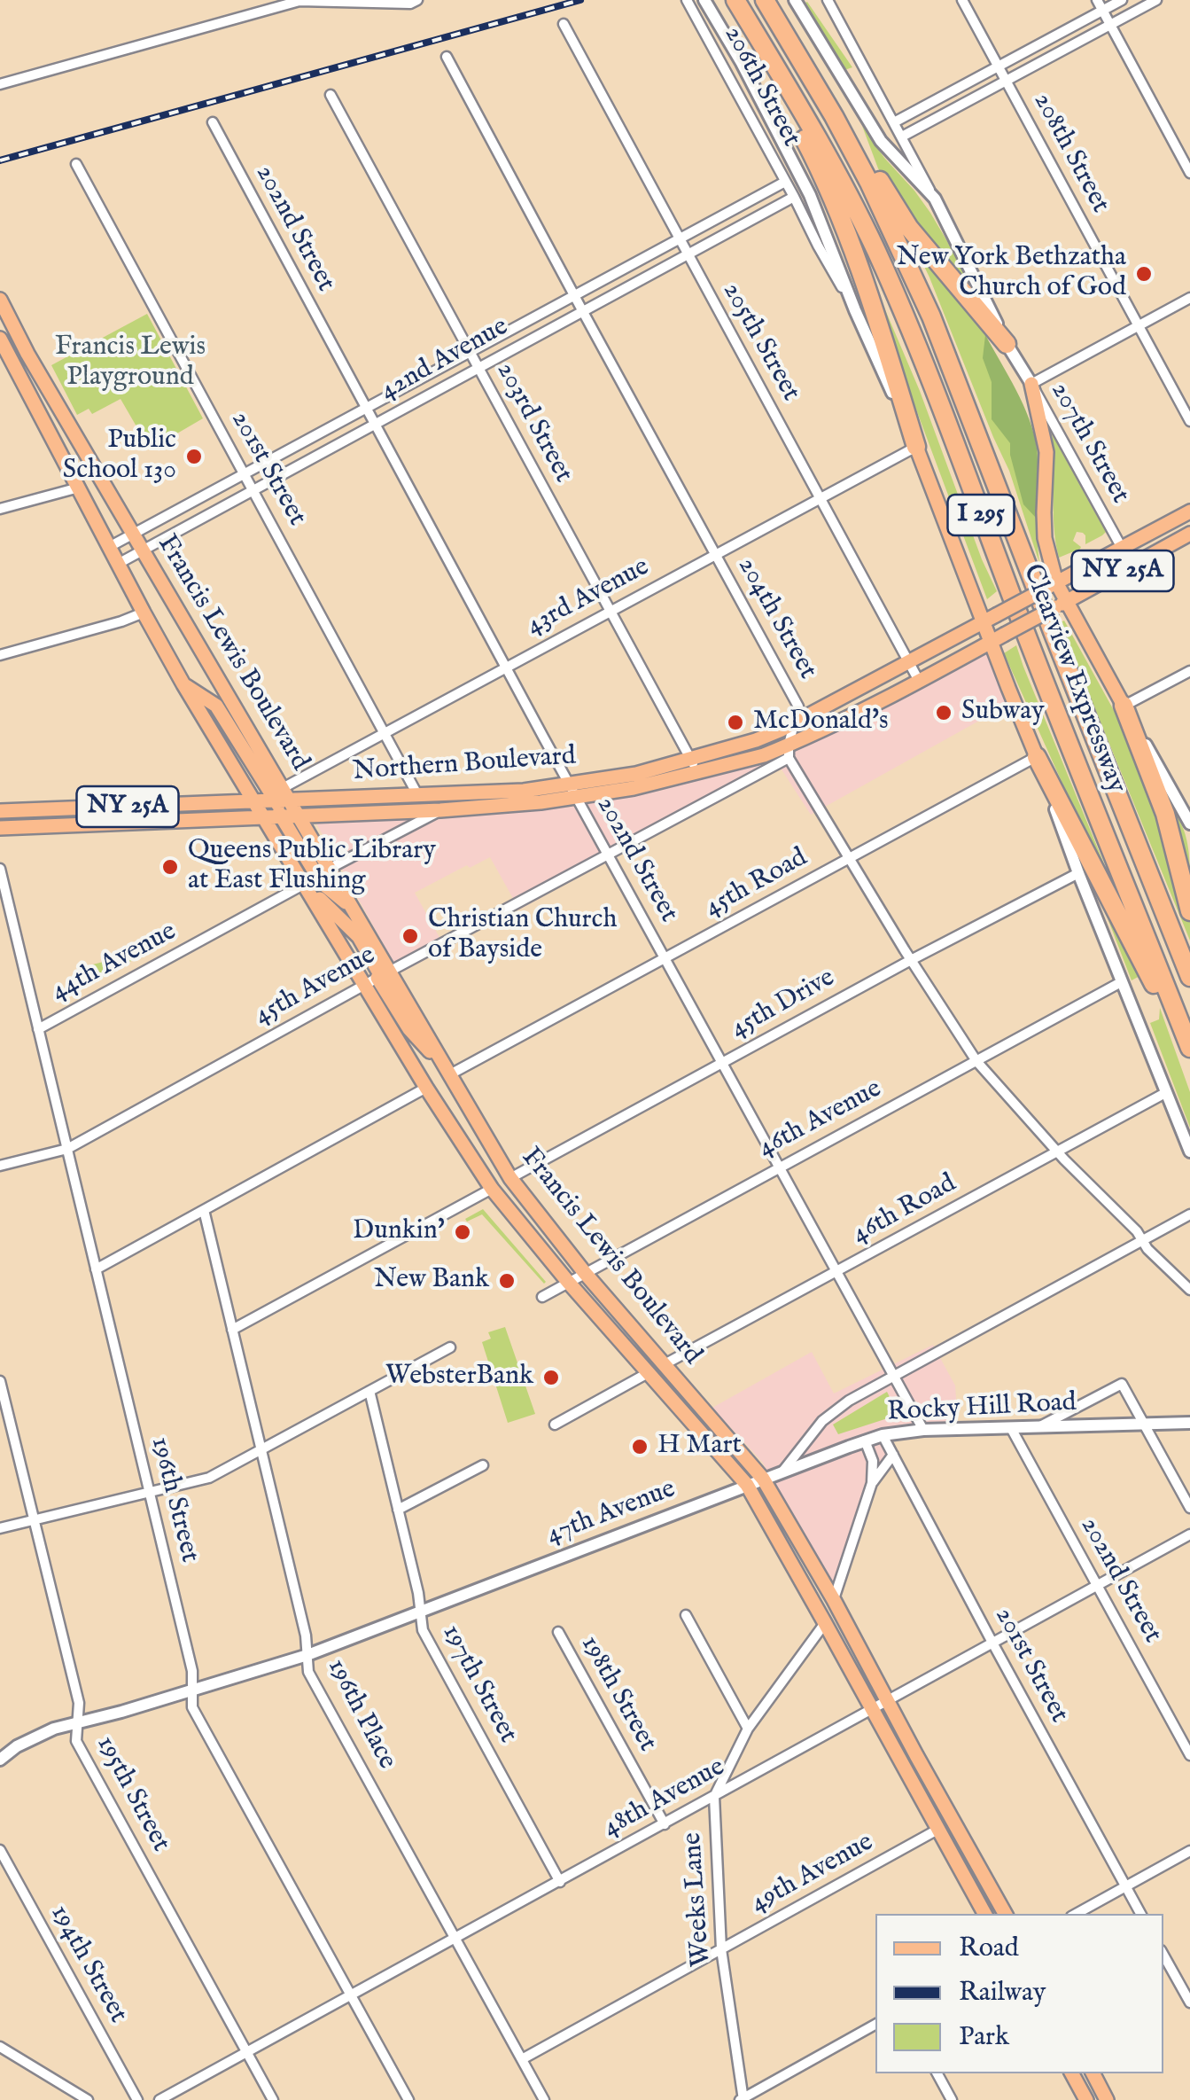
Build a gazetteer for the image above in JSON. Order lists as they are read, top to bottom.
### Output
{
  "streets": {
    "highway": ["I 295", "Clearview Expressway"],
    "main road": ["NY 25A", "Francis Lewis Boulevard", "Northern Boulevard"],
    "street": [
      "206th Street",
      "208th Street",
      "202nd Street",
      "205th Street",
      "42nd Avenue",
      "203rd Street",
      "207th Street",
      "201st Street",
      "43rd Avenue",
      "204th Street",
      "45th Road",
      "44th Avenue",
      "45th Avenue",
      "45th Drive",
      "46th Avenue",
      "46th Road",
      "Rocky Hill Road",
      "196th Street",
      "47th Avenue",
      "197th Street",
      "198th Street",
      "196th Place",
      "195th Street",
      "48th Avenue",
      "49th Avenue",
      "Weeks Lane",
      "194th Street"
    ]
  },
  "crossings": [
    ["206th Street", "42nd Avenue"],
    ["202nd Street", "42nd Avenue"],
    ["202nd Street", "43rd Avenue"],
    ["202nd Street", "Northern Boulevard"],
    ["202nd Street", "45th Road"],
    ["202nd Street", "45th Avenue"],
    ["202nd Street", "45th Drive"],
    ["202nd Street", "46th Avenue"],
    ["202nd Street", "46th Road"],
    ["202nd Street", "Rocky Hill Road"],
    ["202nd Street", "48th Avenue"],
    ["205th Street", "42nd Avenue"],
    ["205th Street", "43rd Avenue"],
    ["205th Street", "Northern Boulevard"],
    ["42nd Avenue", "203rd Street"],
    ["42nd Avenue", "201st Street"],
    ["42nd Avenue", "204th Street"],
    ["42nd Avenue", "Francis Lewis Boulevard"],
    ["203rd Street", "43rd Avenue"],
    ["203rd Street", "Northern Boulevard"],
    ["207th Street", "Northern Boulevard"],
    ["201st Street", "43rd Avenue"],
    ["201st Street", "Northern Boulevard"],
    ["201st Street", "Rocky Hill Road"],
    ["201st Street", "48th Avenue"],
    ["43rd Avenue", "204th Street"],
    ["43rd Avenue", "Francis Lewis Boulevard"],
    ["43rd Avenue", "Northern Boulevard"],
    ["204th Street", "Northern Boulevard"],
    ["204th Street", "45th Avenue"],
    ["Francis Lewis Boulevard", "Northern Boulevard"],
    ["Francis Lewis Boulevard", "45th Road"],
    ["Francis Lewis Boulevard", "44th Avenue"],
    ["Francis Lewis Boulevard", "45th Avenue"],
    ["Francis Lewis Boulevard", "45th Drive"],
    ["Francis Lewis Boulevard", "46th Avenue"],
    ["Francis Lewis Boulevard", "46th Road"],
    ["Francis Lewis Boulevard", "47th Avenue"],
    ["Francis Lewis Boulevard", "48th Avenue"],
    ["Francis Lewis Boulevard", "49th Avenue"],
    ["Francis Lewis Boulevard", "Weeks Lane"],
    ["Northern Boulevard", "45th Avenue"],
    ["44th Avenue", "196th Street"],
    ["45th Avenue", "196th Street"],
    ["Rocky Hill Road", "47th Avenue"],
    ["196th Street", "47th Avenue"],
    ["196th Street", "48th Avenue"],
    ["47th Avenue", "197th Street"],
    ["47th Avenue", "196th Place"],
    ["47th Avenue", "195th Street"],
    ["197th Street", "48th Avenue"],
    ["198th Street", "48th Avenue"],
    ["196th Place", "48th Avenue"],
    ["196th Place", "49th Avenue"],
    ["195th Street", "48th Avenue"],
    ["48th Avenue", "Weeks Lane"],
    ["49th Avenue", "Weeks Lane"]
  ],
  "parks": ["Francis Lewis Playground"],
  "places": [
    "New York Bethzatha Church of God",
    "Public School 130",
    "Subway",
    "McDonald's",
    "Queens Public Library at East Flushing",
    "Christian Church of Bayside",
    "Dunkin'",
    "New Bank",
    "WebsterBank",
    "H Mart"
  ],
  "legend": ["Road", "Railway", "Park"]
}
